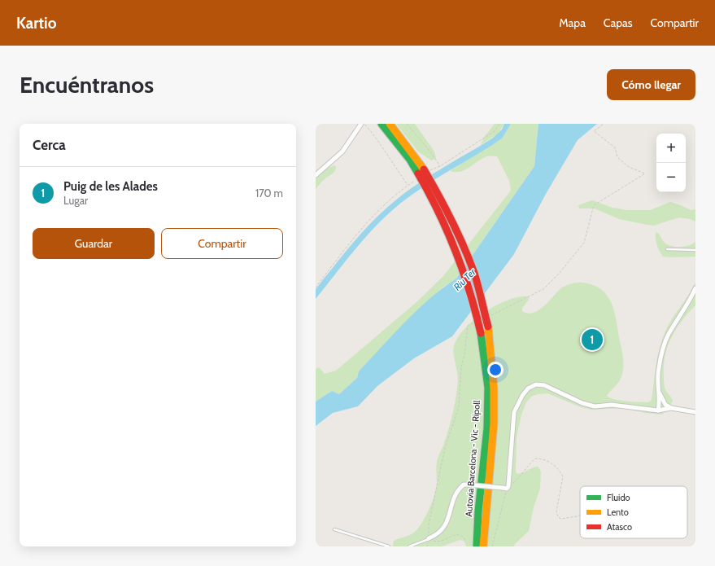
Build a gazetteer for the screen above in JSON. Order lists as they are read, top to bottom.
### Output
{
  "streets": {
    "highway": ["Autovia Barcelona - Vic - Ripoll"]
  },
  "water": ["Riu Ter"],
  "legend": ["Fluido", "Lento", "Atasco"],
  "page": {
    "header": "Kartio",
    "nav": ["Mapa", "Capas", "Compartir"],
    "buttons": [
      "Cómo llegar",
      ["Guardar", "Compartir"]
    ],
    "title": "Encuéntranos",
    "heading": "Cerca",
    "map_buttons": ["+", "−"],
    "list": [
      {
        "mark": "1",
        "name": "Puig de les Alades",
        "note": "Lugar",
        "value": "170 m"
      }
    ],
    "pins": "1"
  }
}
